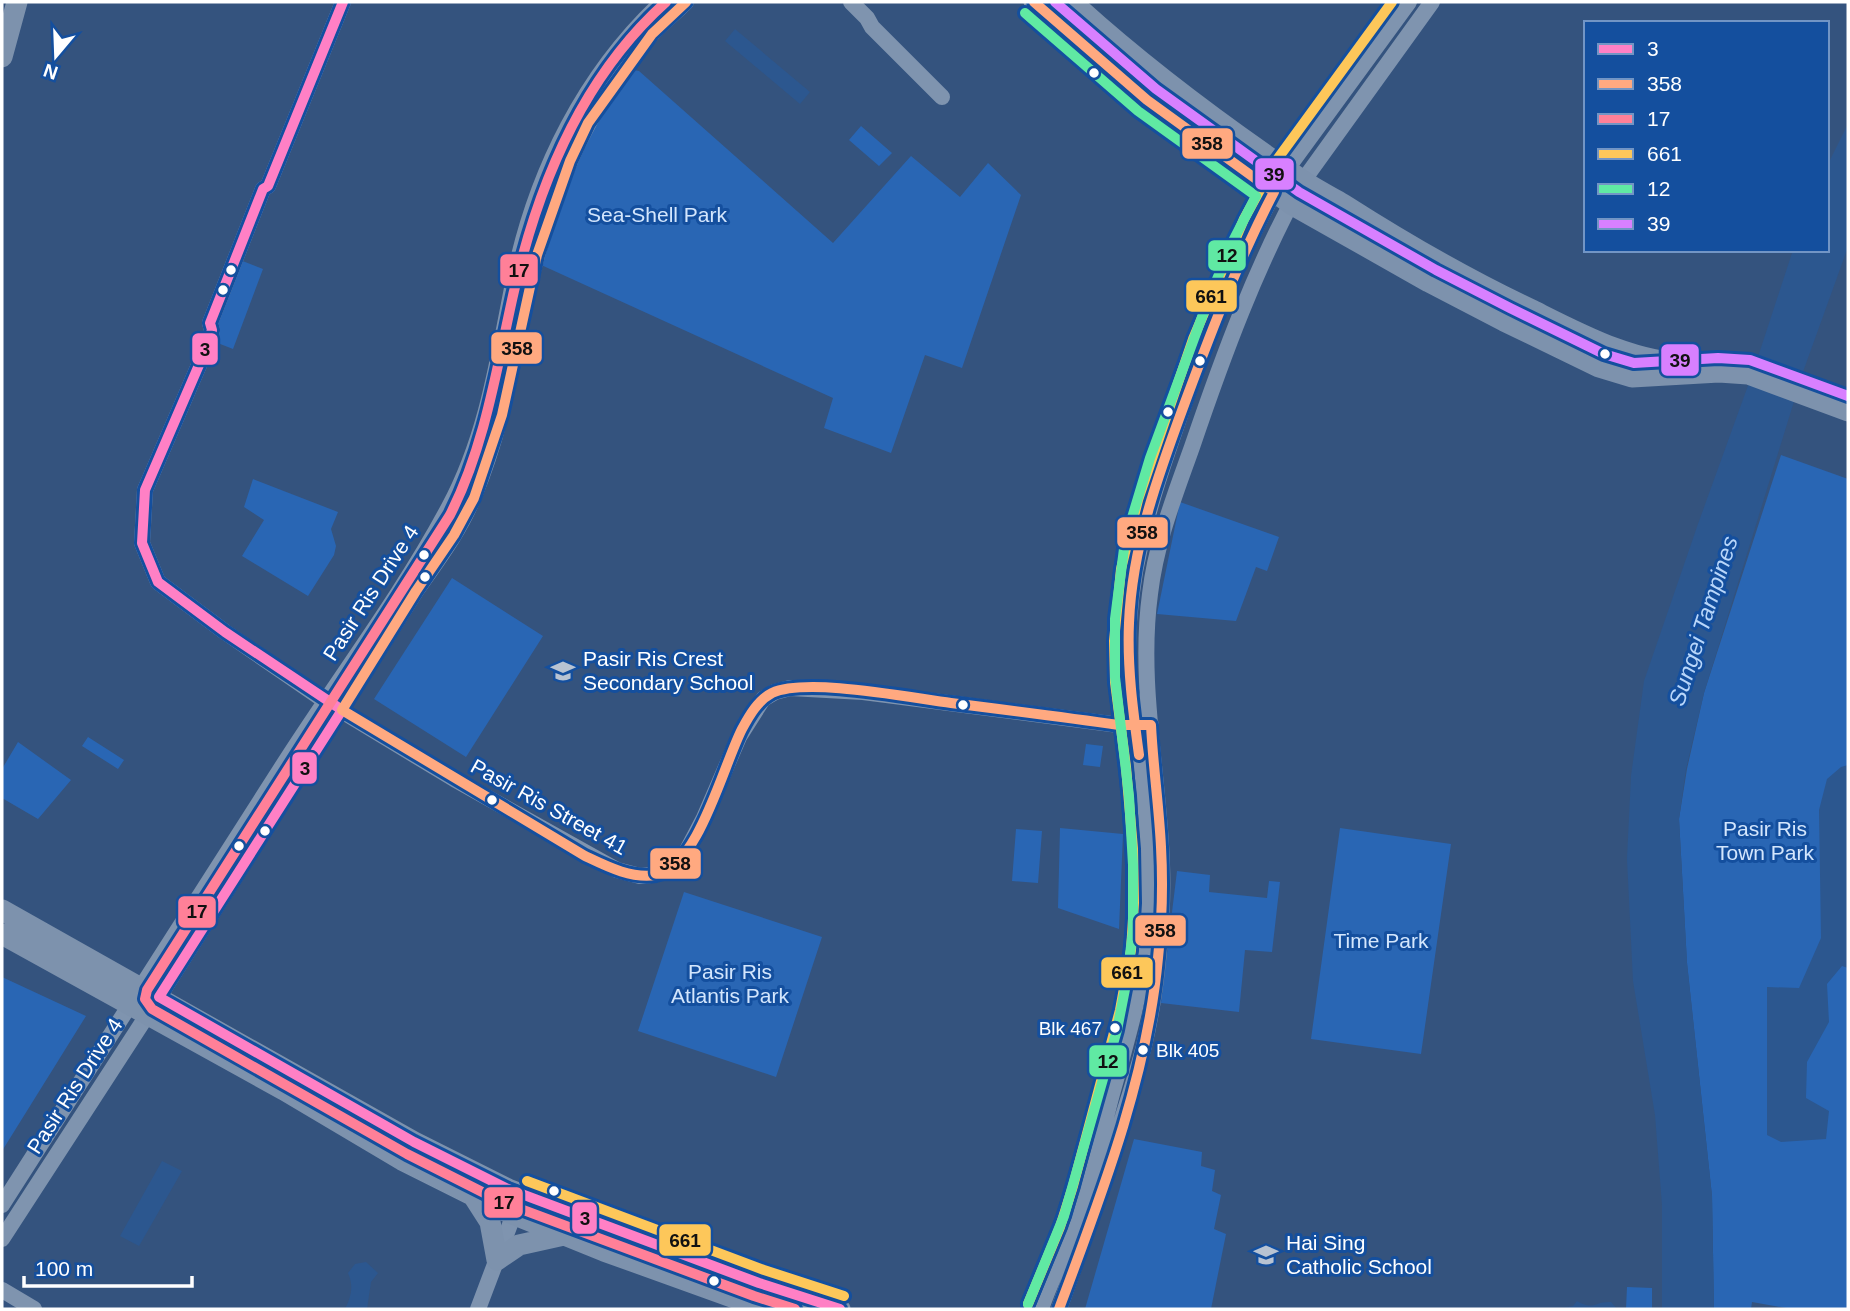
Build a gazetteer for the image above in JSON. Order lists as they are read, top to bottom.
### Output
{
  "streets": {
    "street": ["Pasir Ris Drive 4", "Pasir Ris Street 41"]
  },
  "crossings": [
    ["Pasir Ris Drive 4", "Pasir Ris Street 41"]
  ],
  "water": ["Sungei Tampines"],
  "parks": [
    "Sea-Shell Park",
    "Pasir Ris Town Park",
    "Time Park",
    "Pasir Ris Atlantis Park"
  ],
  "places": {
    "school or university": ["Pasir Ris Crest Secondary School", "Hai Sing Catholic School"],
    "other": ["Blk 467", "Blk 405"]
  },
  "lines": [
    "transit line 3",
    "transit line 358",
    "transit line 17",
    "transit line 661",
    "transit line 39",
    "transit line 12"
  ],
  "legend": [
    "3",
    "358",
    "17",
    "661",
    "12",
    "39"
  ],
  "scale_bar": "100 m",
  "north": "bottom"
}
